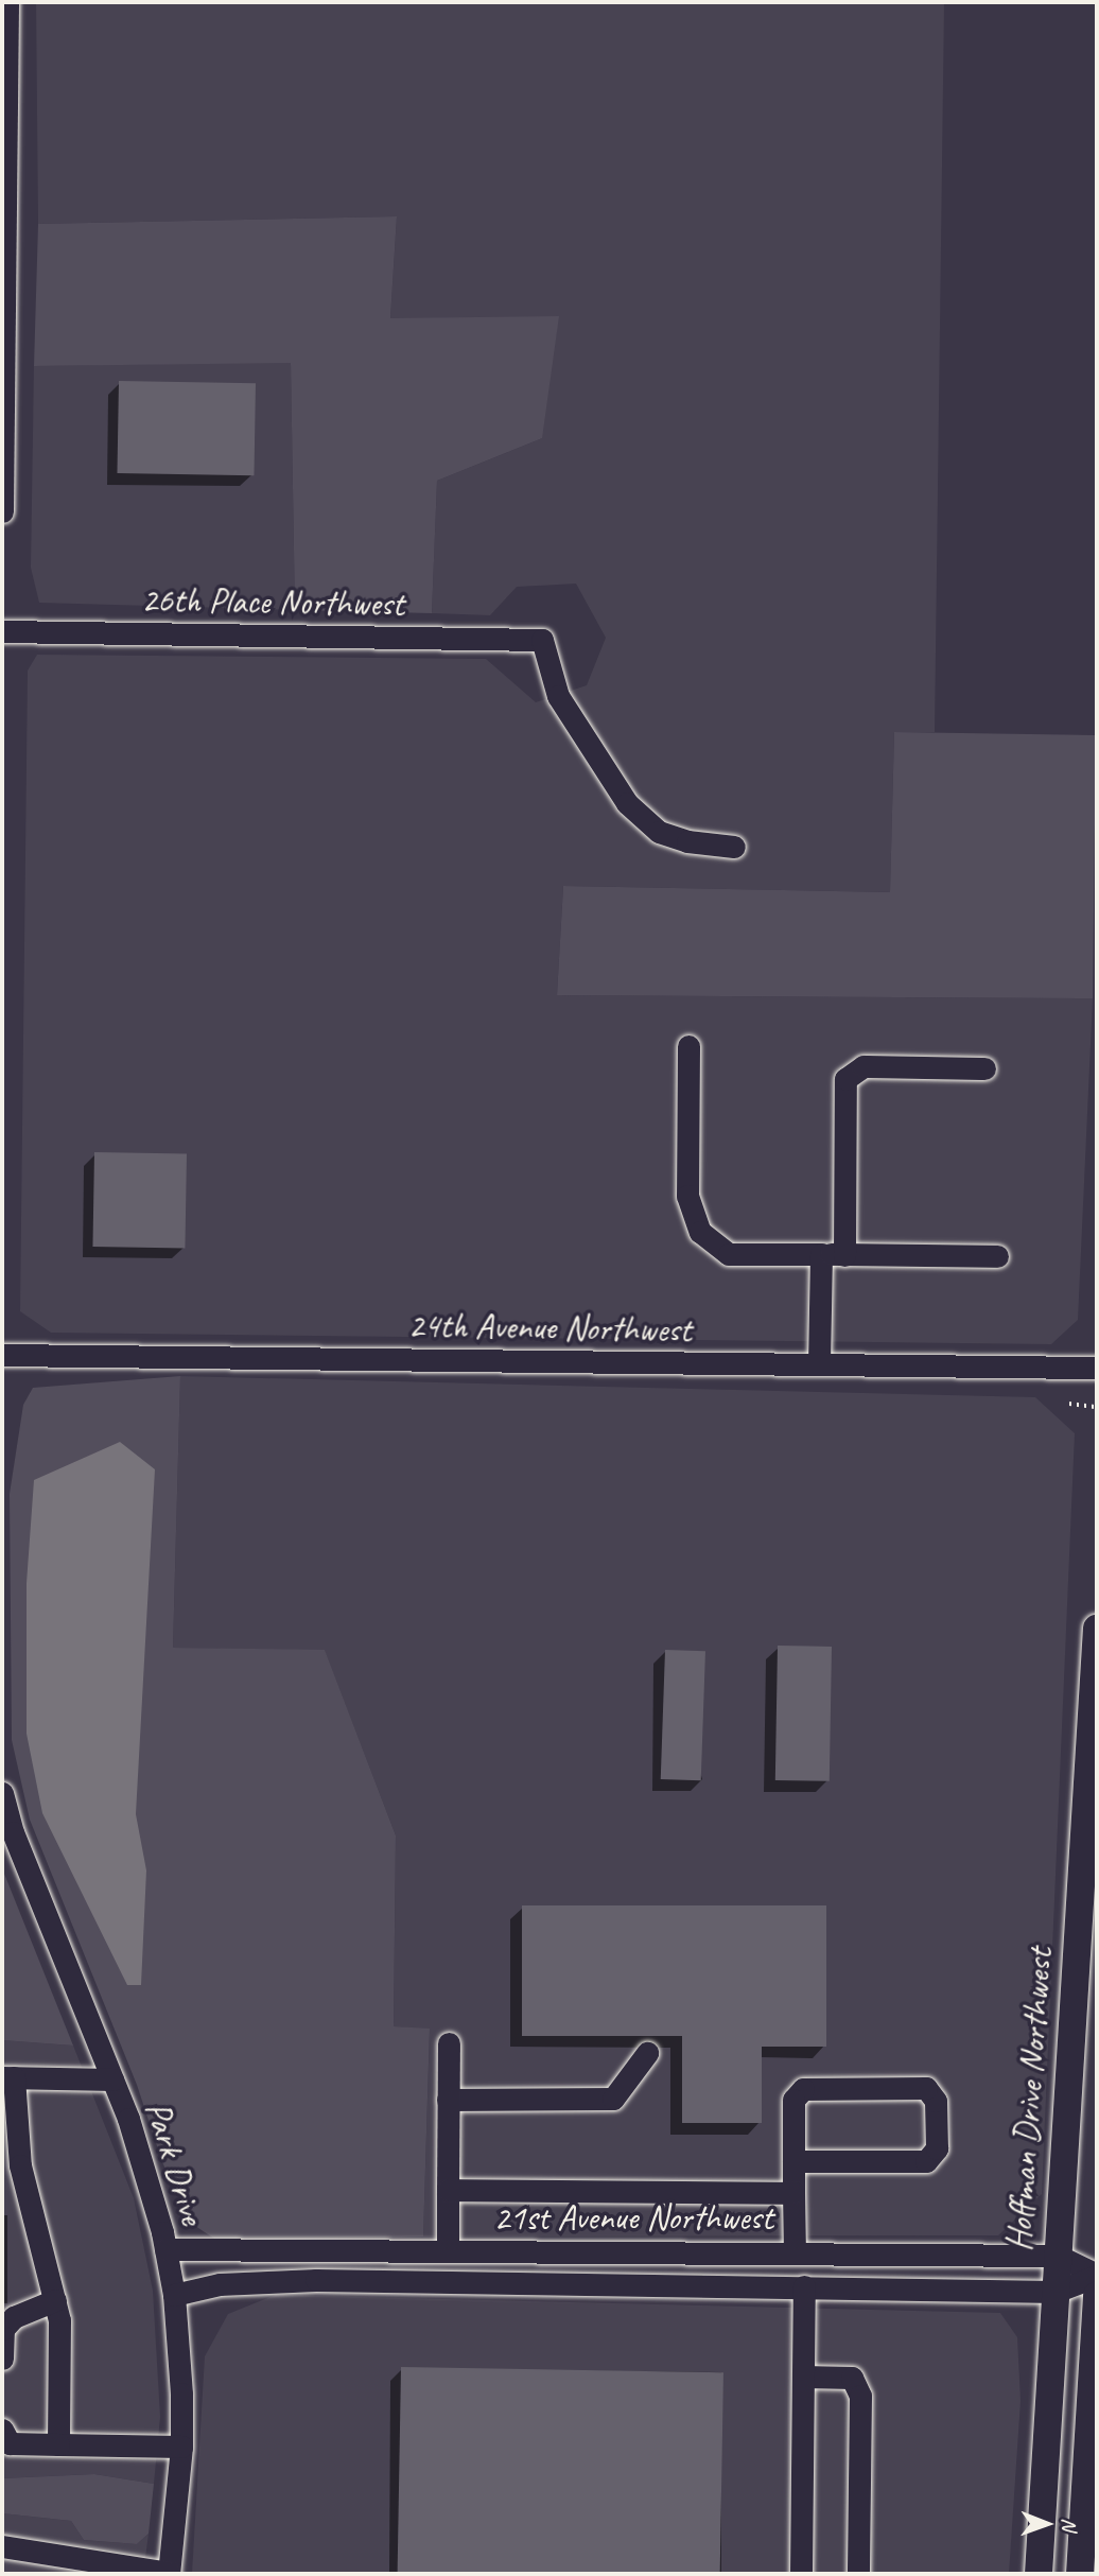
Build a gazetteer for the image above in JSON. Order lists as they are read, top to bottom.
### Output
{
  "streets": {
    "main road": ["Hoffman Drive Northwest"],
    "street": [
      "26th Place Northwest",
      "24th Avenue Northwest",
      "Park Drive",
      "21st Avenue Northwest"
    ]
  },
  "crossings": [
    ["Hoffman Drive Northwest", "21st Avenue Northwest"],
    ["Park Drive", "21st Avenue Northwest"]
  ],
  "north": "right"
}
